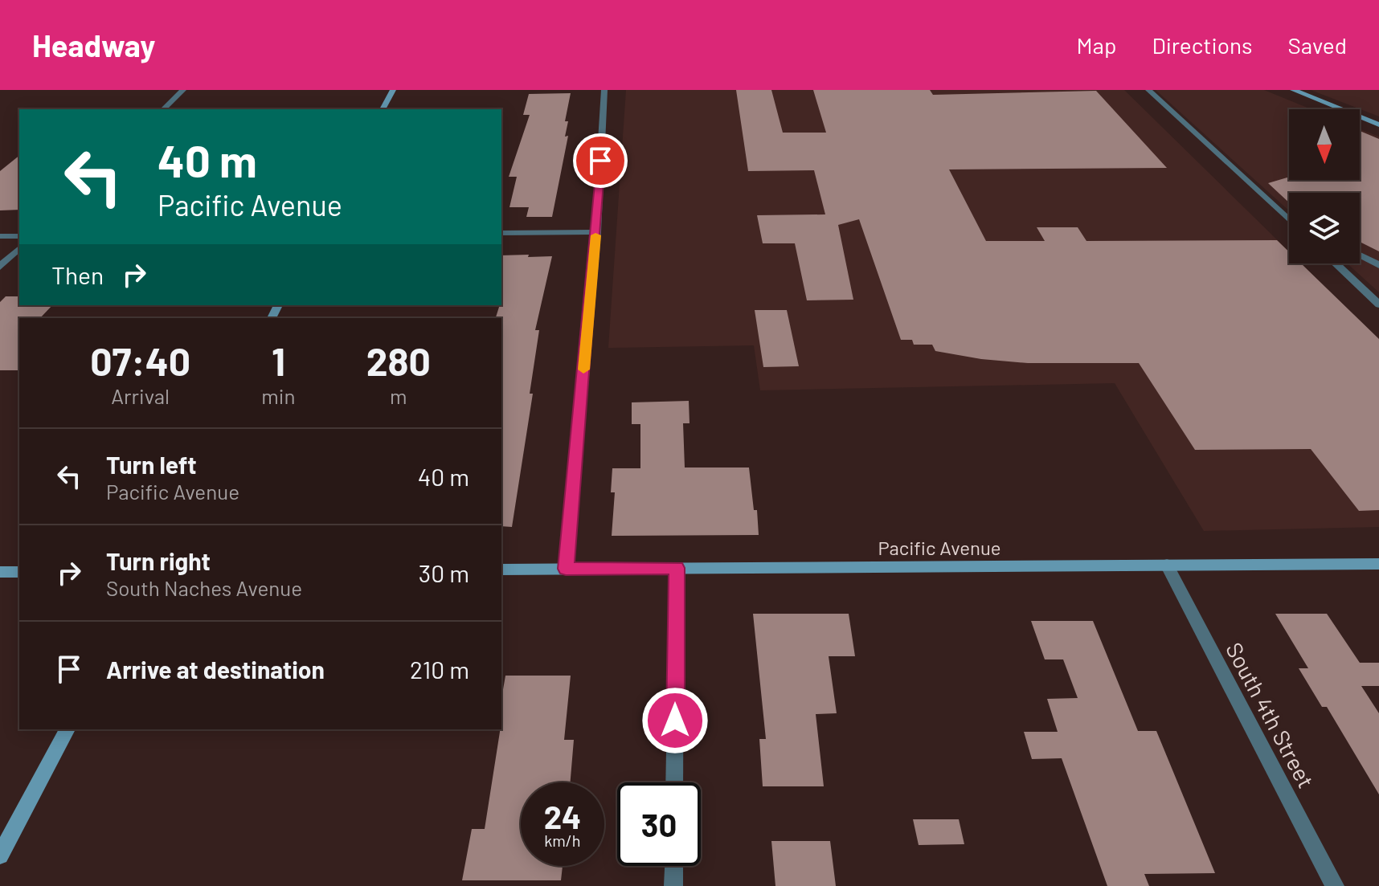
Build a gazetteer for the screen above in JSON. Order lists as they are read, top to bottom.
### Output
{
  "streets": {
    "street": ["Pacific Avenue", "South 4th Street"]
  },
  "crossings": [
    ["Pacific Avenue", "South 4th Street"]
  ],
  "north": "bottom",
  "page": {
    "header": "Headway",
    "nav": ["Map", "Directions", "Saved"],
    "turn": ["40 m", "Pacific Avenue"],
    "then": "Then",
    "eta": [
      "07:40",
      "Arrival",
      "1",
      "min",
      "280",
      "m"
    ],
    "list": [
      {
        "name": "Turn left",
        "note": "Pacific Avenue",
        "value": "40 m"
      },
      {
        "name": "Turn right",
        "note": "South Naches Avenue",
        "value": "30 m"
      },
      {
        "name": "Arrive at destination",
        "value": "210 m"
      }
    ],
    "speed": "24 km/h",
    "limit": "30"
  }
}
